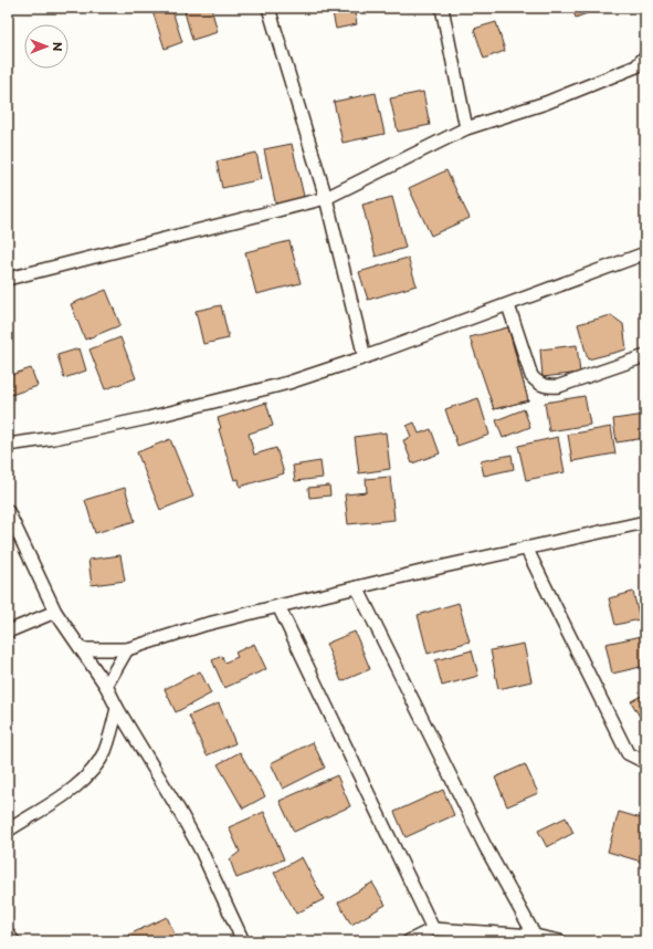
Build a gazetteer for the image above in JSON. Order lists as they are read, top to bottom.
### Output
{
  "north": "right"
}
